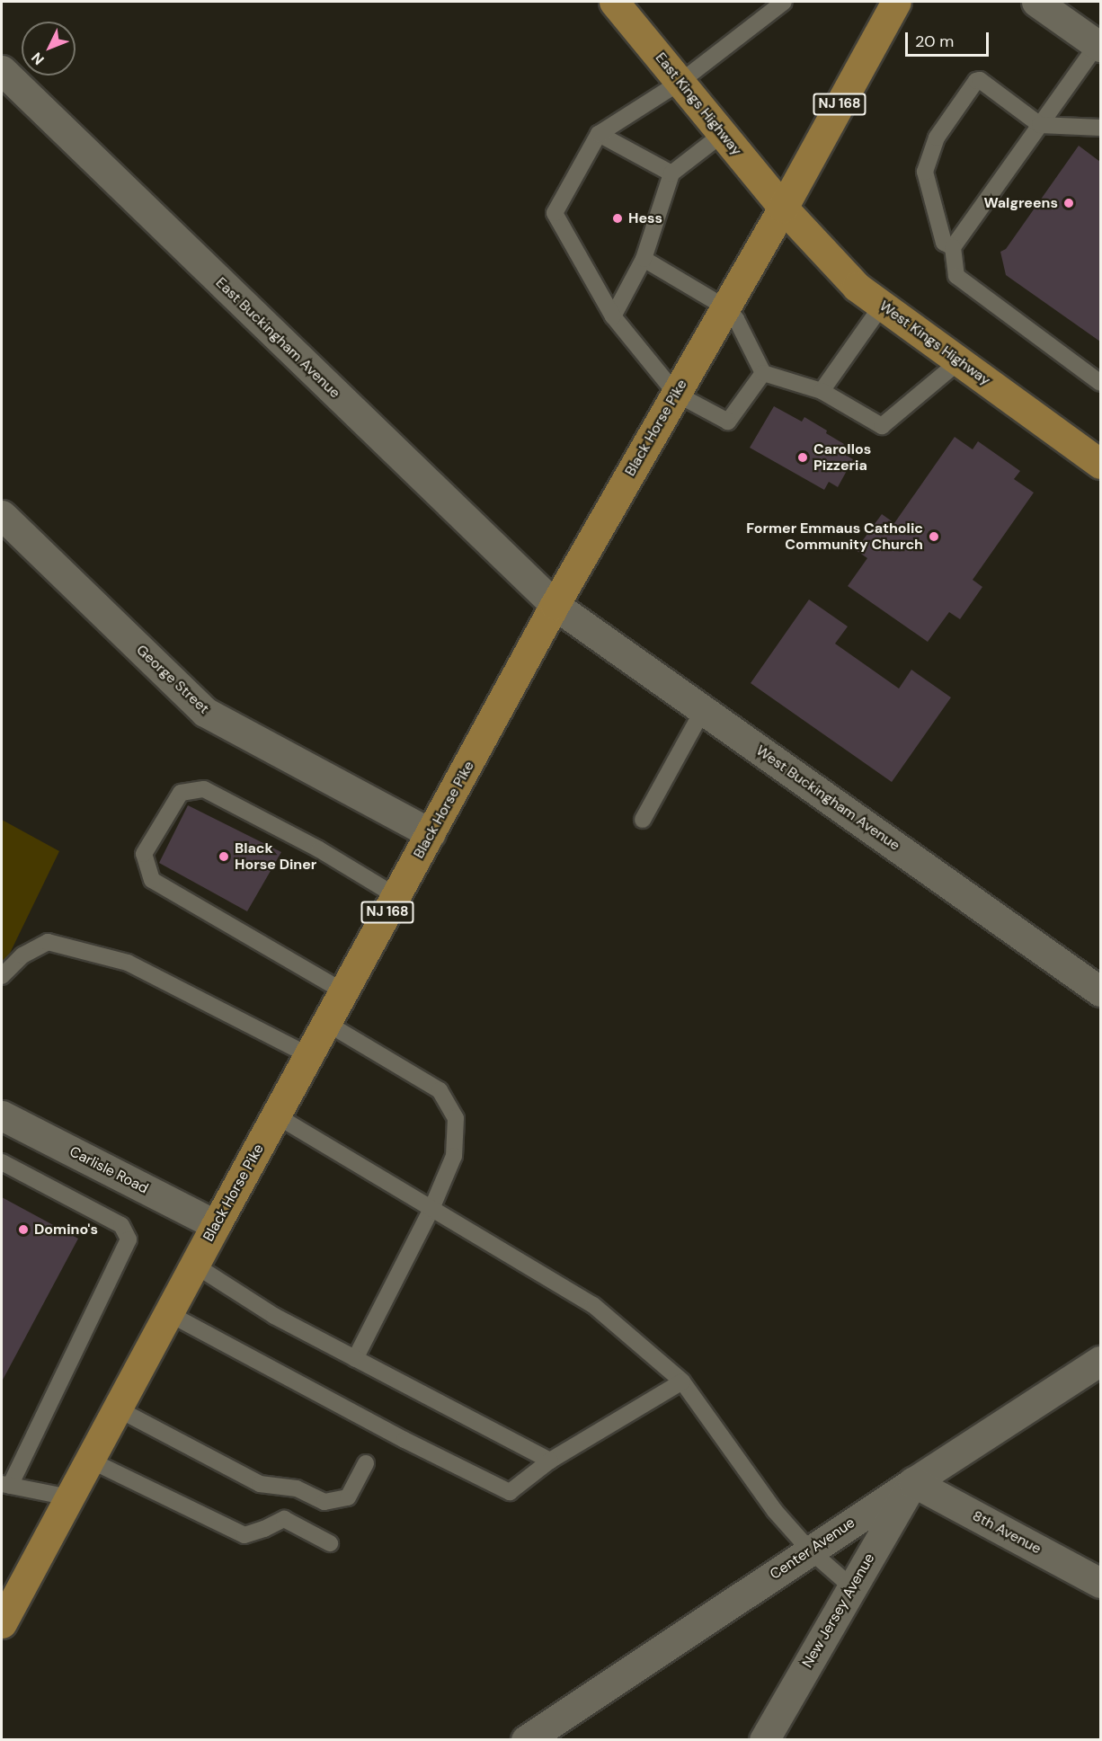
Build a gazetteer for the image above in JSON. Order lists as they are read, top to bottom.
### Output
{
  "streets": {
    "main road": [
      "East Kings Highway",
      "NJ 168",
      "West Kings Highway",
      "Black Horse Pike"
    ],
    "street": [
      "East Buckingham Avenue",
      "George Street",
      "West Buckingham Avenue",
      "Carlisle Road",
      "8th Avenue",
      "Center Avenue",
      "New Jersey Avenue"
    ]
  },
  "crossings": [
    ["East Kings Highway", "West Kings Highway"],
    ["East Kings Highway", "Black Horse Pike"],
    ["East Buckingham Avenue", "Black Horse Pike"],
    ["East Buckingham Avenue", "West Buckingham Avenue"],
    ["West Kings Highway", "Black Horse Pike"],
    ["Black Horse Pike", "George Street"],
    ["Black Horse Pike", "West Buckingham Avenue"],
    ["Black Horse Pike", "Carlisle Road"],
    ["8th Avenue", "Center Avenue"],
    ["8th Avenue", "New Jersey Avenue"],
    ["Center Avenue", "New Jersey Avenue"]
  ],
  "places": [
    "Walgreens",
    "Hess",
    "Carollos Pizzeria",
    "Former Emmaus Catholic Community Church",
    "Black Horse Diner",
    "Domino's"
  ],
  "scale_bar": "20 m",
  "north": "bottom left"
}
